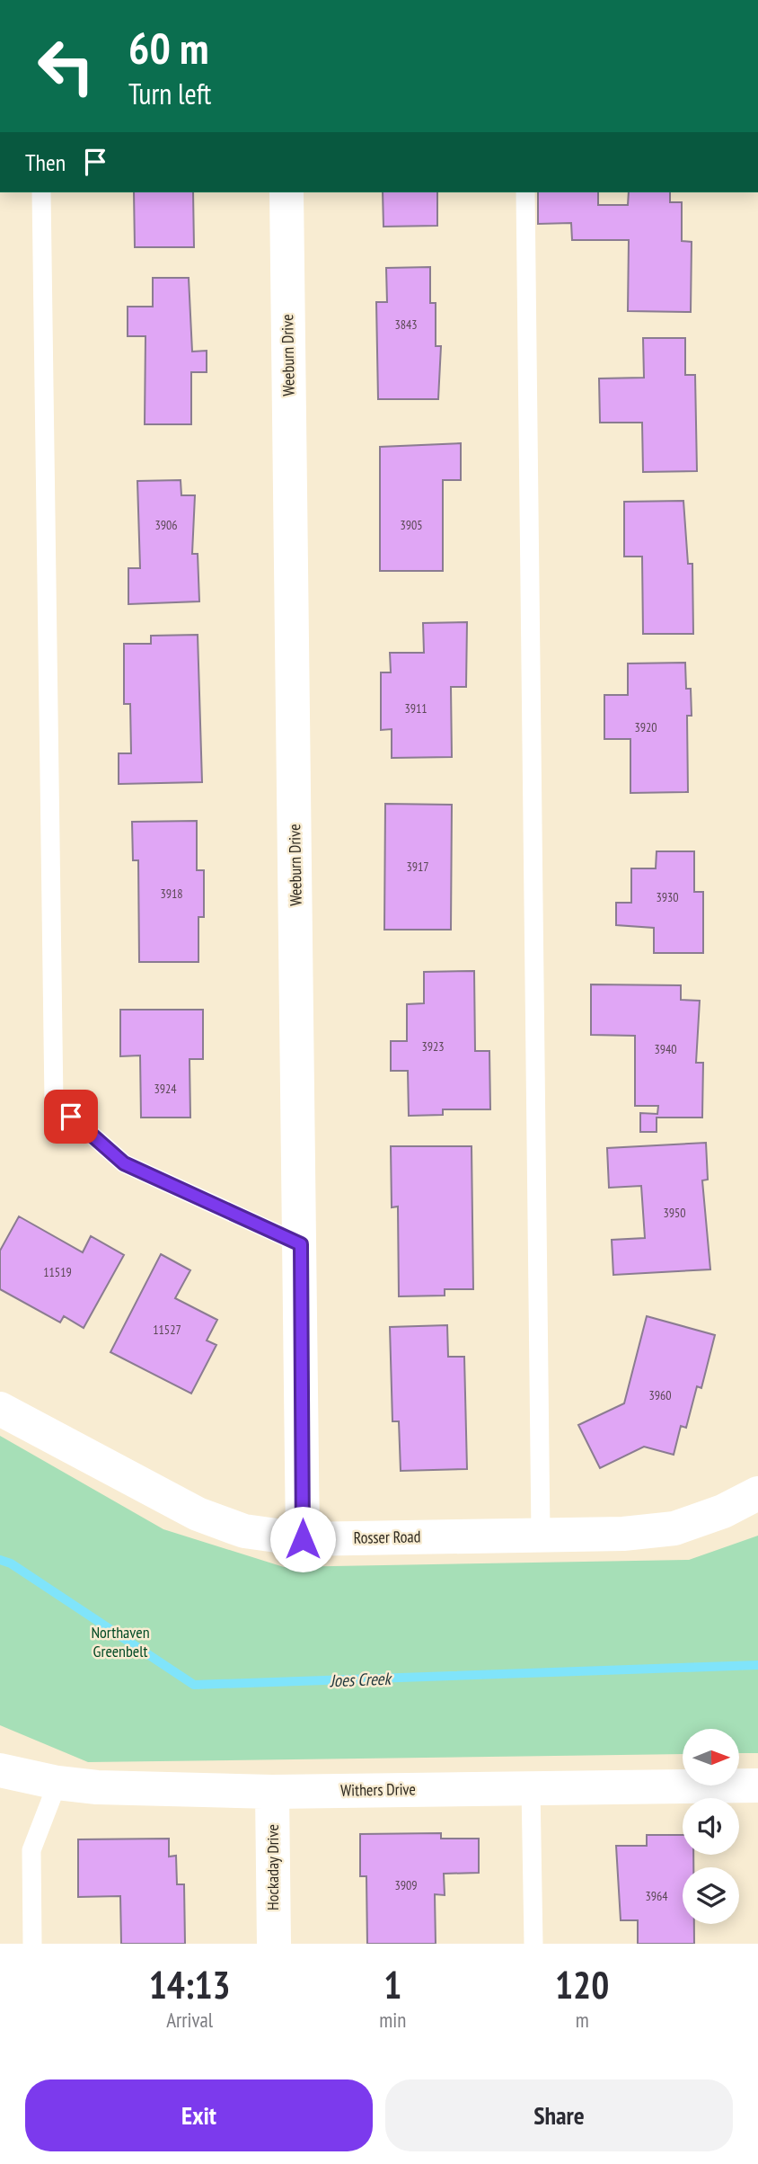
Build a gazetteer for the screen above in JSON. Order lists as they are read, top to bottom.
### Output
{
  "streets": {
    "street": [
      "Weeburn Drive",
      "Rosser Road",
      "Withers Drive",
      "Hockaday Drive"
    ]
  },
  "crossings": [
    ["Weeburn Drive", "Rosser Road"],
    ["Withers Drive", "Hockaday Drive"]
  ],
  "water": ["Joes Creek"],
  "parks": ["Northaven Greenbelt"],
  "house_numbers": [
    "3843",
    "3906",
    "3905",
    "3911",
    "3920",
    "3917",
    "3918",
    "3930",
    "3923",
    "3940",
    "3924",
    "3950",
    "11519",
    "11527",
    "3960",
    "3909",
    "3964"
  ],
  "north": "right",
  "page": {
    "turn": ["60 m", "Turn left"],
    "then": "Then",
    "eta": [
      "14:13",
      "Arrival",
      "1",
      "min",
      "120",
      "m"
    ],
    "buttons": ["Exit", "Share"]
  }
}
